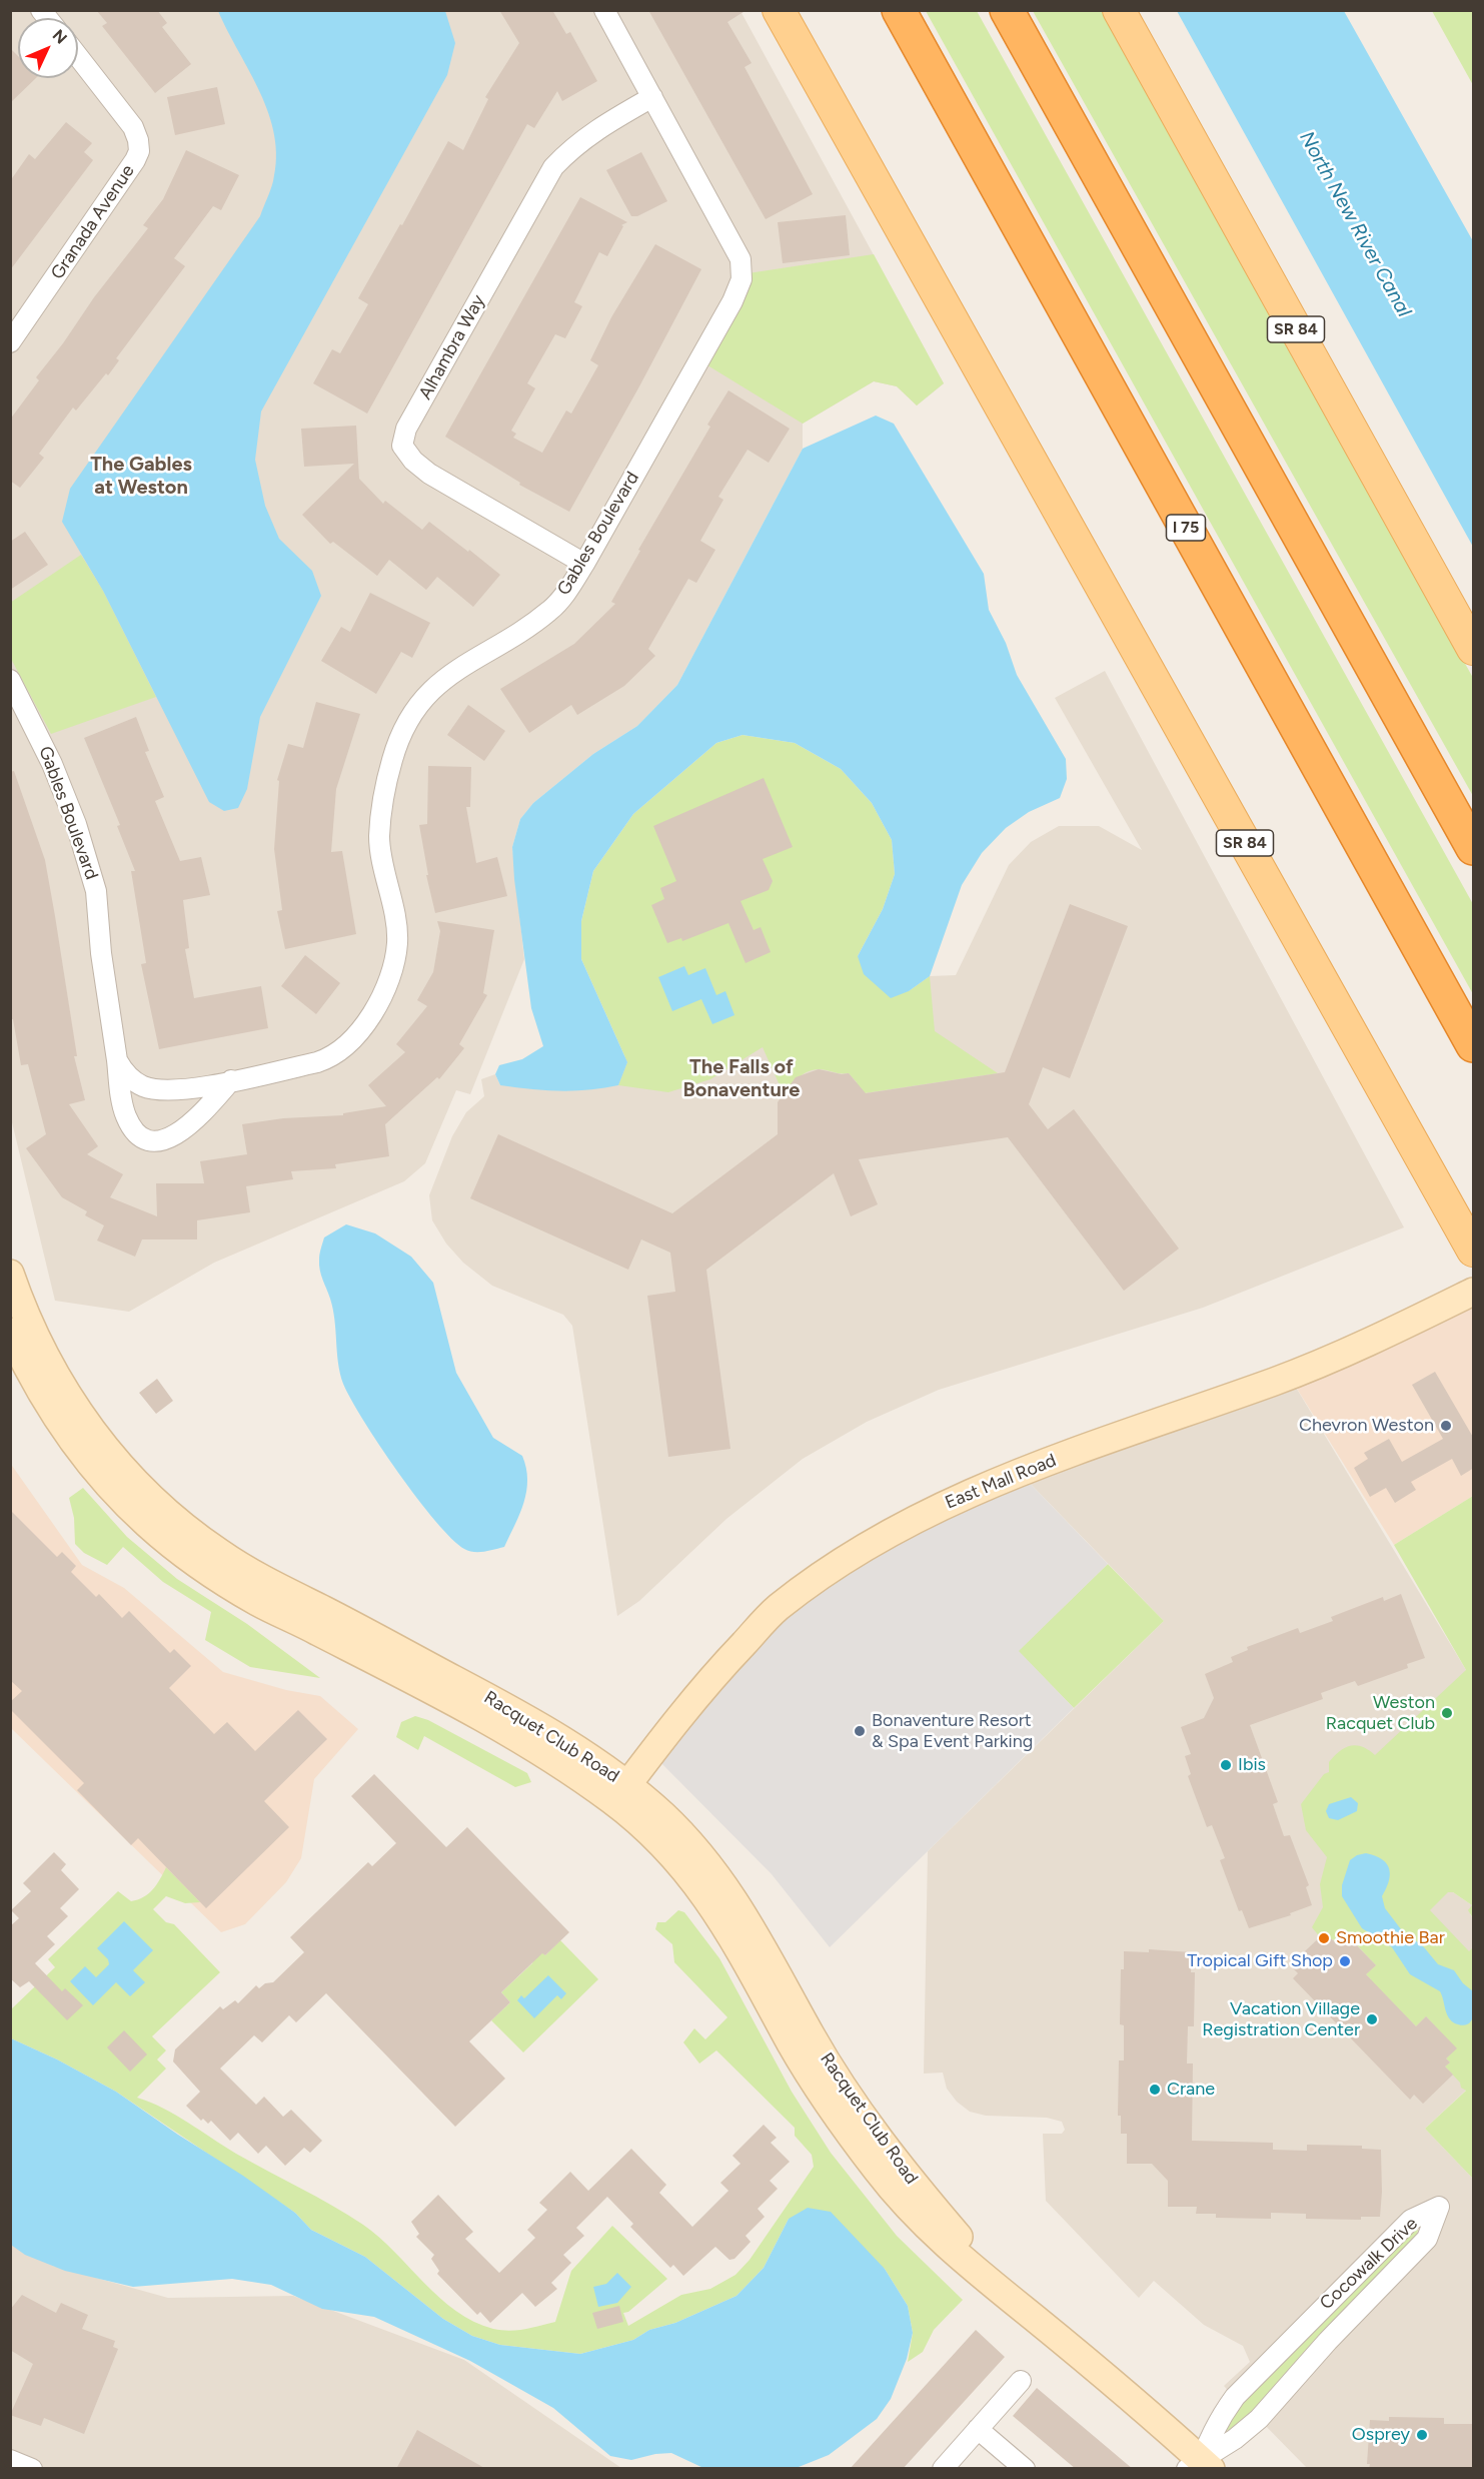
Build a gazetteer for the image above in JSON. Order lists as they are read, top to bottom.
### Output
{
  "streets": {
    "highway": ["I 75"],
    "main road": ["SR 84"],
    "street": [
      "Granada Avenue",
      "Alhambra Way",
      "Gables Boulevard",
      "East Mall Road",
      "Racquet Club Road",
      "Cocowalk Drive"
    ]
  },
  "crossings": [
    ["Alhambra Way", "Gables Boulevard"],
    ["East Mall Road", "Racquet Club Road"],
    ["Racquet Club Road", "Cocowalk Drive"]
  ],
  "districts": ["The Gables at Weston", "The Falls of Bonaventure"],
  "water": ["North New River Canal"],
  "places": [
    "Chevron Weston",
    "Weston Racquet Club",
    "Bonaventure Resort & Spa Event Parking",
    "Ibis",
    "Smoothie Bar",
    "Tropical Gift Shop",
    "Vacation Village Registration Center",
    "Crane",
    "Osprey"
  ],
  "north": "top right"
}
